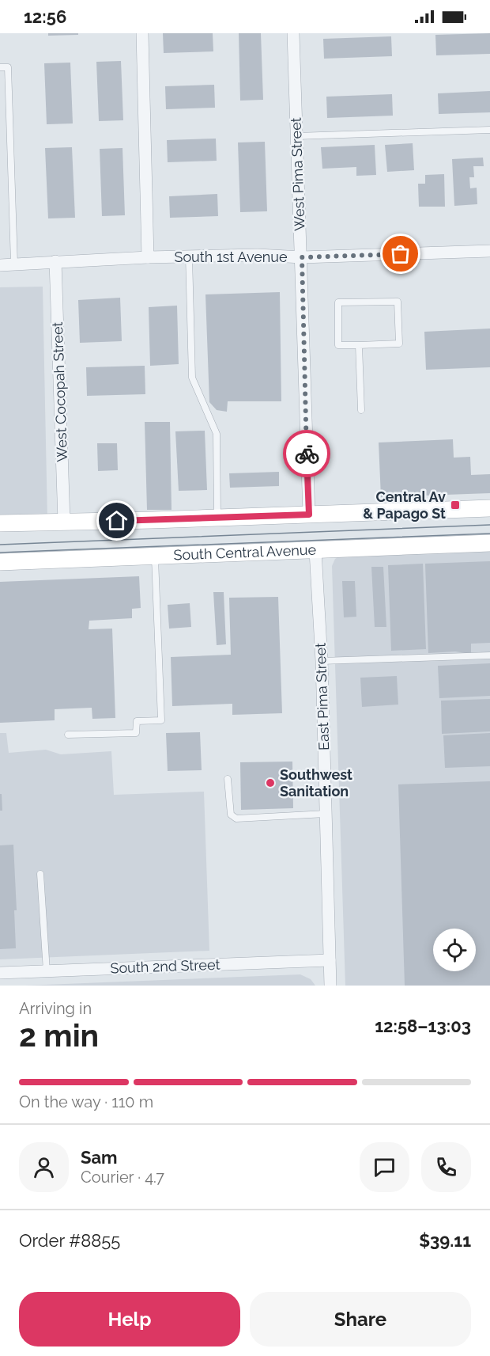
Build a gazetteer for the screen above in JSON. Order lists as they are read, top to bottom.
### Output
{
  "streets": {
    "main road": ["South Central Avenue"],
    "street": [
      "West Pima Street",
      "South 1st Avenue",
      "West Cocopah Street",
      "East Pima Street",
      "South 2nd Street"
    ]
  },
  "crossings": [
    ["West Pima Street", "South 1st Avenue"],
    ["South 1st Avenue", "West Cocopah Street"],
    ["South Central Avenue", "East Pima Street"],
    ["East Pima Street", "South 2nd Street"]
  ],
  "places": {
    "transit": ["Central Av & Papago St"],
    "other": ["Southwest Sanitation"]
  },
  "page": {
    "status": "12:56",
    "heading": ["2 min", "Arriving in", "12:58–13:03"],
    "panel": [
      "Sam",
      "Courier · 4.7",
      "Order #8855",
      "$39.11"
    ],
    "bar": "On the way · 110 m",
    "buttons": ["Help", "Share"]
  }
}
